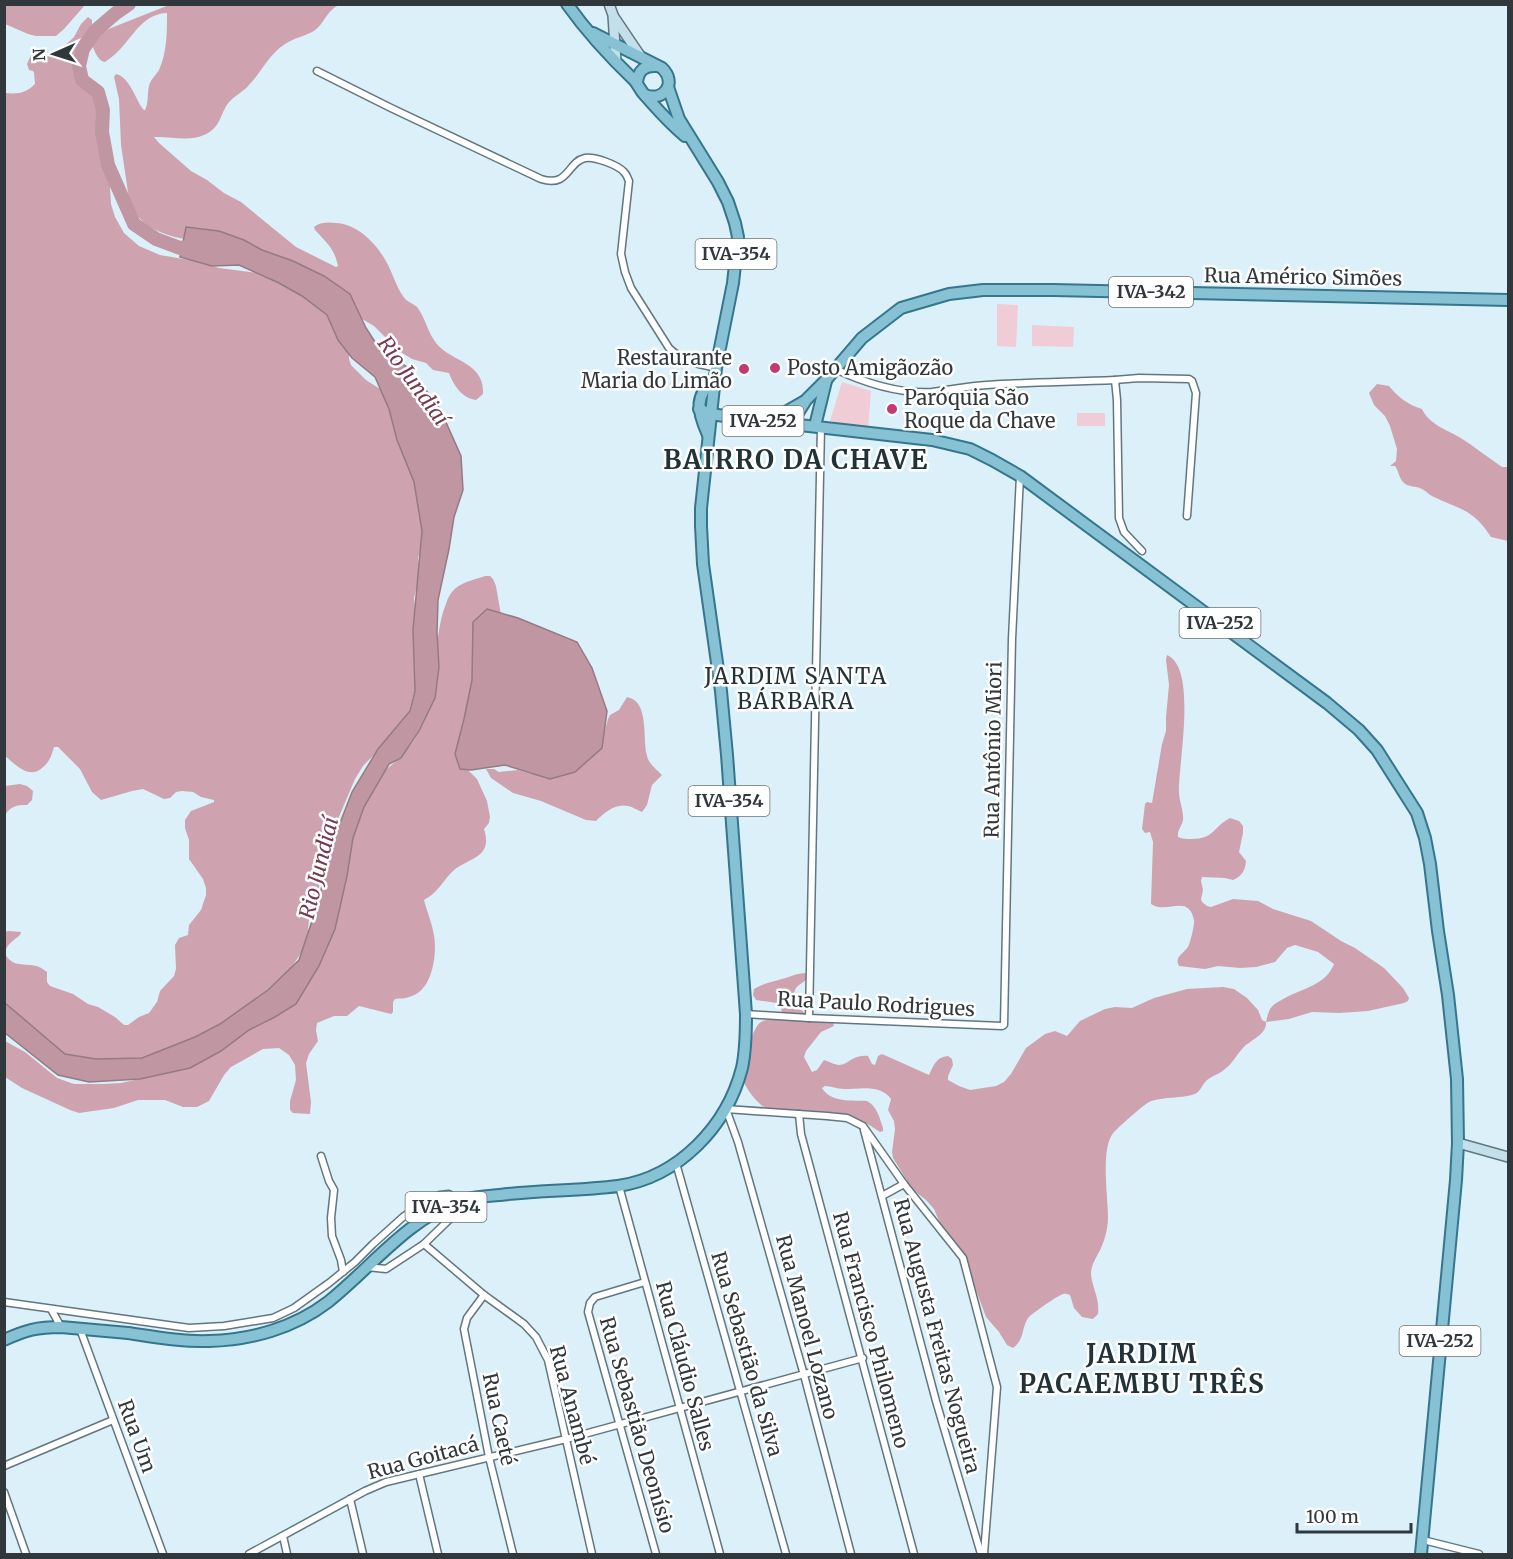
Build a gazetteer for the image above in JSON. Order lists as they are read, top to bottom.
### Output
{
  "streets": {
    "main road": [
      "IVA-354",
      "Rua Américo Simões",
      "IVA-342",
      "IVA-252"
    ],
    "street": [
      "Rua Antônio Miori",
      "Rua Paulo Rodrigues",
      "Rua Manoel Lozano",
      "Rua Francisco Philomeno",
      "Rua Augusta Freitas Nogueira",
      "Rua Sebastião da Silva",
      "Rua Cláudio Salles",
      "Rua Anambé",
      "Rua Caeté",
      "Rua Sebastião Deonísio",
      "Rua Um",
      "Rua Goitacá"
    ]
  },
  "crossings": [
    ["IVA-354", "IVA-252"],
    ["IVA-354", "Rua Paulo Rodrigues"],
    ["IVA-354", "Rua Manoel Lozano"],
    ["IVA-354", "Rua Sebastião da Silva"],
    ["IVA-354", "Rua Cláudio Salles"],
    ["IVA-354", "Rua Um"],
    ["Rua Américo Simões", "IVA-252"],
    ["IVA-252", "Rua Antônio Miori"],
    ["Rua Antônio Miori", "Rua Paulo Rodrigues"],
    ["Rua Manoel Lozano", "Rua Goitacá"],
    ["Rua Francisco Philomeno", "Rua Goitacá"],
    ["Rua Sebastião da Silva", "Rua Goitacá"],
    ["Rua Cláudio Salles", "Rua Sebastião Deonísio"],
    ["Rua Cláudio Salles", "Rua Goitacá"],
    ["Rua Anambé", "Rua Caeté"],
    ["Rua Anambé", "Rua Goitacá"],
    ["Rua Caeté", "Rua Goitacá"],
    ["Rua Sebastião Deonísio", "Rua Goitacá"]
  ],
  "districts": ["BAIRRO DA CHAVE", "JARDIM SANTA BÁRBARA", "JARDIM PACAEMBU TRÊS"],
  "water": ["Rio Jundiaí"],
  "places": ["Posto Amigãozão", "Restaurante Maria do Limão", "Paróquia São Roque da Chave"],
  "scale_bar": "100 m",
  "north": "left"
}
